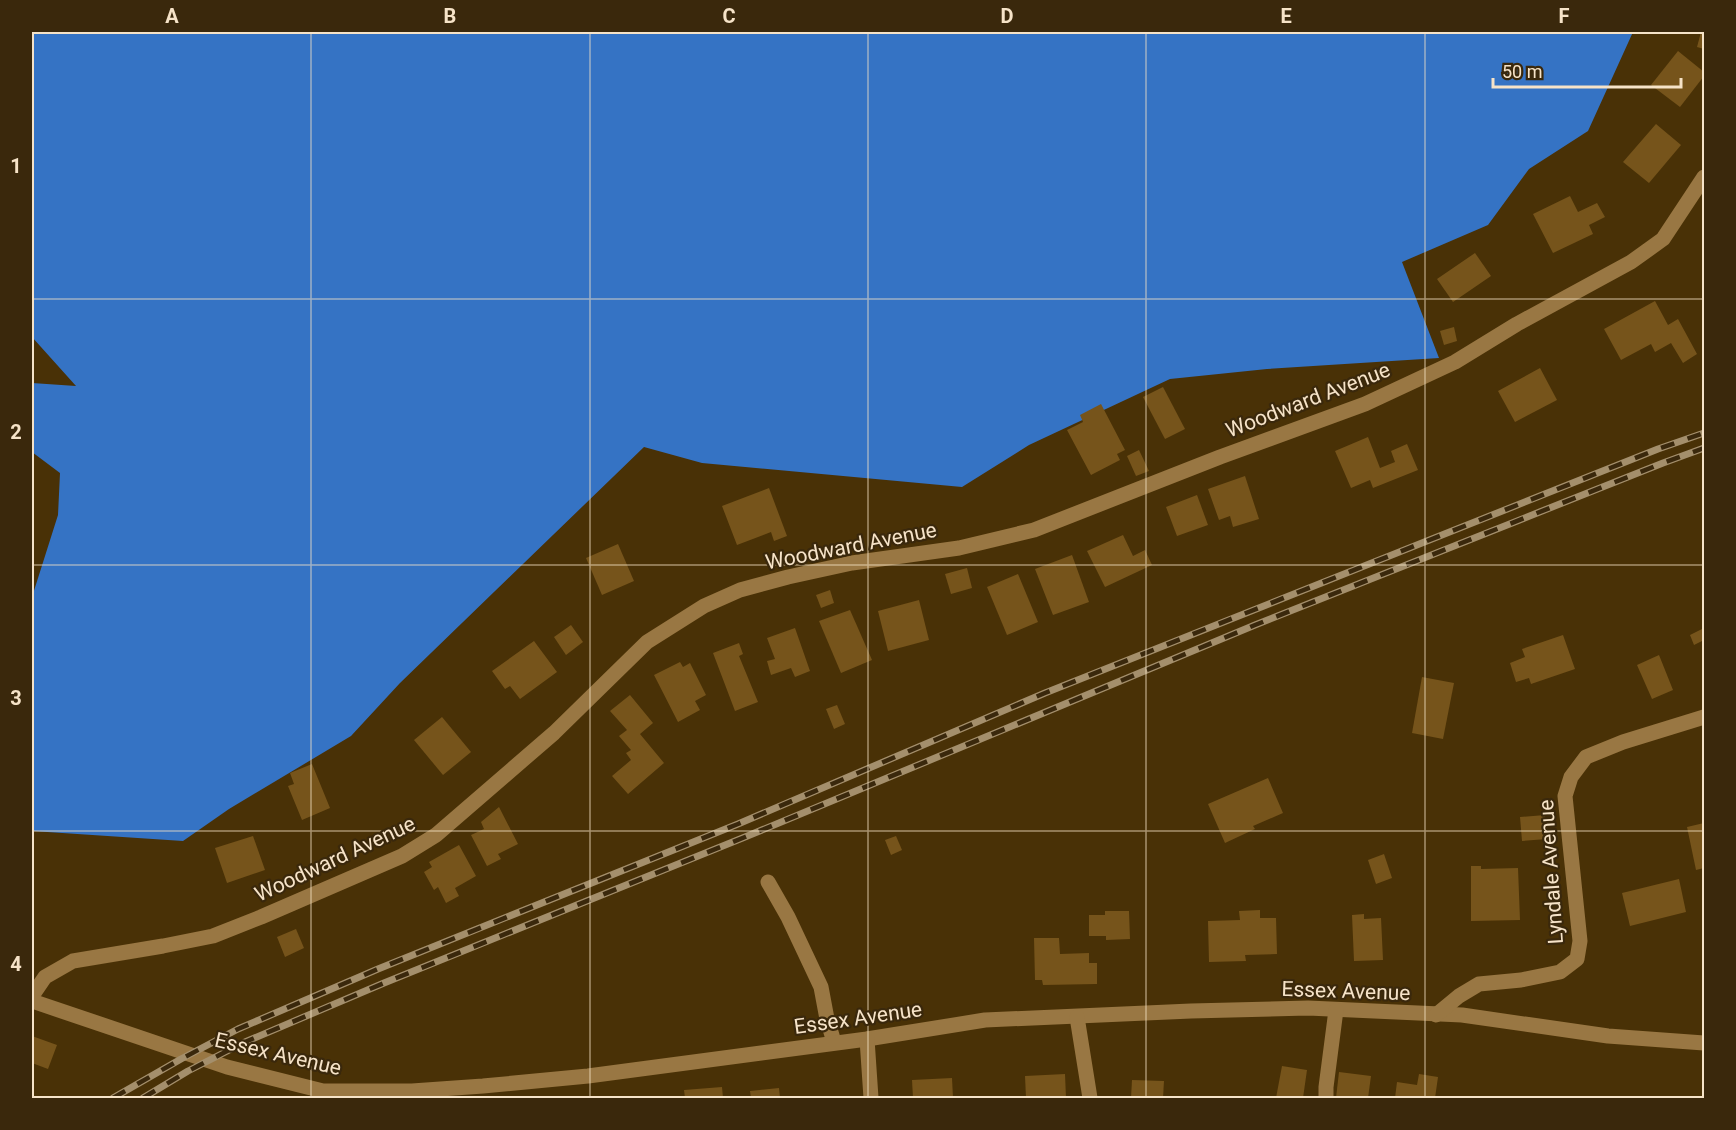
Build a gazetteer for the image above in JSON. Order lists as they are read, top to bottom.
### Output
{
  "streets": {
    "street": ["Woodward Avenue", "Lyndale Avenue", "Essex Avenue"]
  },
  "crossings": [
    ["Woodward Avenue", "Essex Avenue"],
    ["Lyndale Avenue", "Essex Avenue"]
  ],
  "scale_bar": "50 m",
  "grid": {
    "columns": [
      "A",
      "B",
      "C",
      "D",
      "E",
      "F"
    ],
    "rows": [
      "1",
      "2",
      "3",
      "4"
    ]
  }
}
